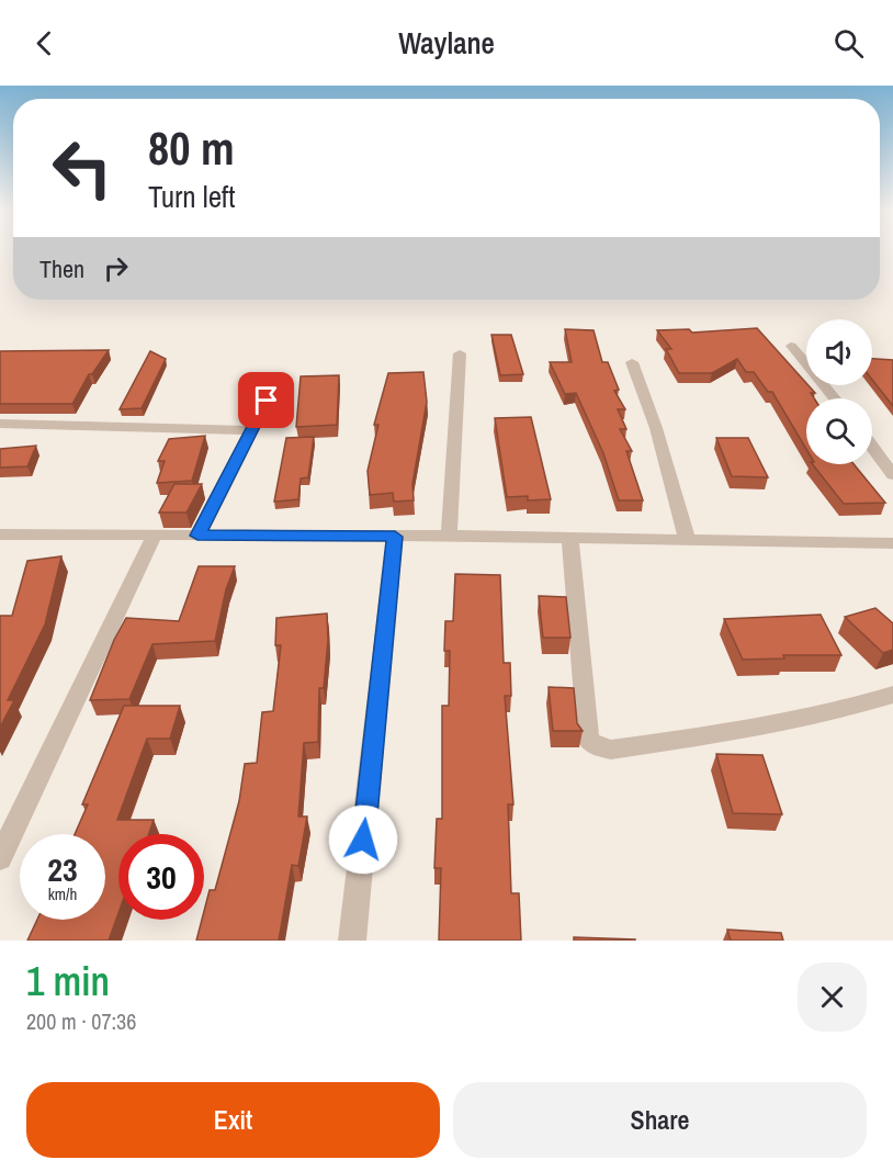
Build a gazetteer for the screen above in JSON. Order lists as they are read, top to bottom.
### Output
{
  "page": {
    "header": "Waylane",
    "turn": ["80 m", "Turn left"],
    "then": "Then",
    "speed": "23 km/h",
    "limit": "30",
    "heading": ["1 min", "200 m · 07:36"],
    "buttons": ["Exit", "Share"]
  }
}
